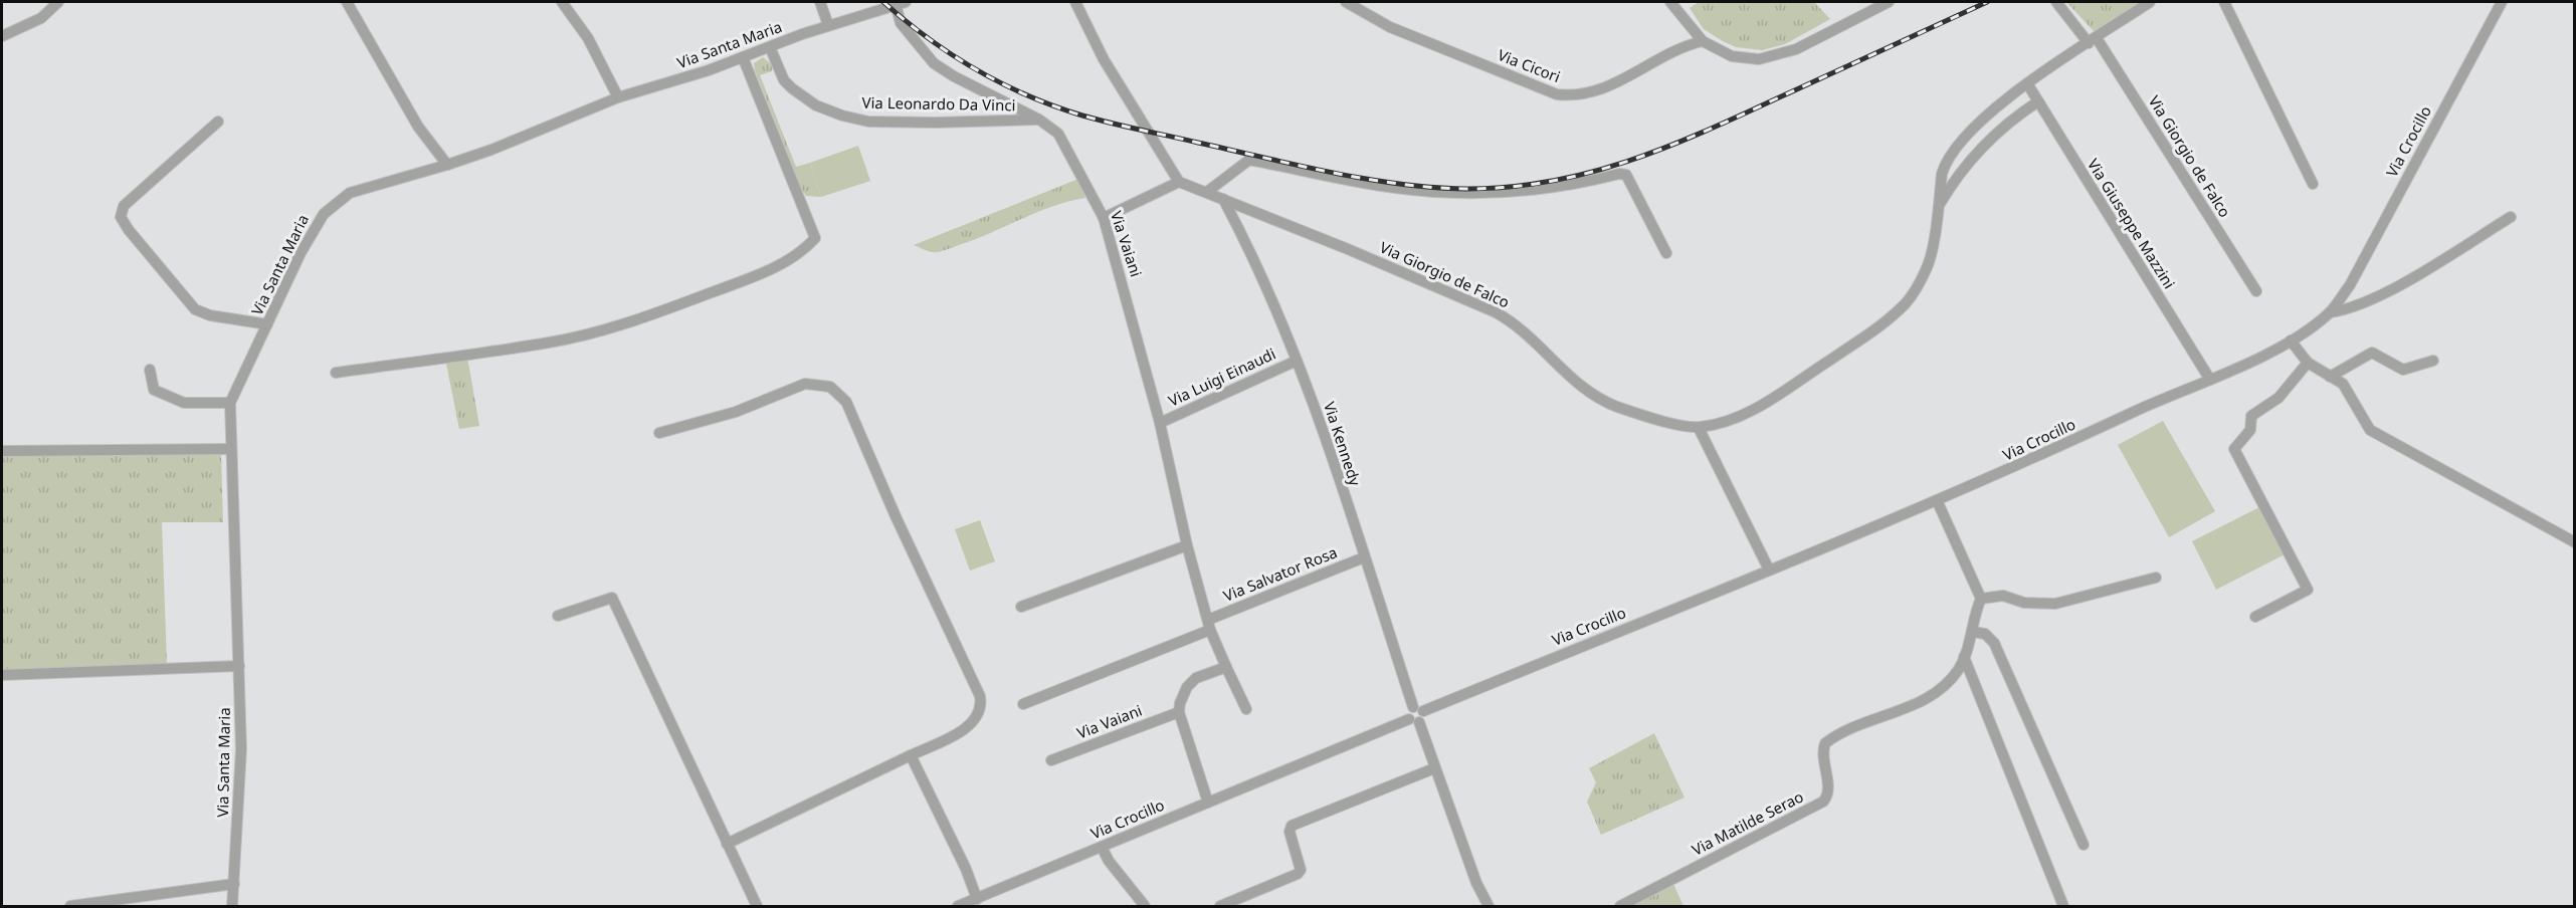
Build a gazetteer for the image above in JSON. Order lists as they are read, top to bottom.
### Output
{
  "streets": {
    "street": [
      "Via Santa Maria",
      "Via Cicori",
      "Via Leonardo Da Vinci",
      "Via Crocillo",
      "Via Giorgio de Falco",
      "Via Giuseppe Mazzini",
      "Via Vaiani",
      "Via Luigi Einaudi",
      "Via Kennedy",
      "Via Salvator Rosa",
      "Via Matilde Serao"
    ]
  },
  "crossings": [
    ["Via Santa Maria", "Via Leonardo Da Vinci"],
    ["Via Santa Maria", "Via Vaiani"],
    ["Via Leonardo Da Vinci", "Via Vaiani"],
    ["Via Crocillo", "Via Giuseppe Mazzini"],
    ["Via Crocillo", "Via Kennedy"],
    ["Via Giorgio de Falco", "Via Giuseppe Mazzini"],
    ["Via Giorgio de Falco", "Via Kennedy"],
    ["Via Vaiani", "Via Luigi Einaudi"],
    ["Via Vaiani", "Via Salvator Rosa"],
    ["Via Luigi Einaudi", "Via Kennedy"],
    ["Via Kennedy", "Via Salvator Rosa"]
  ]
}
